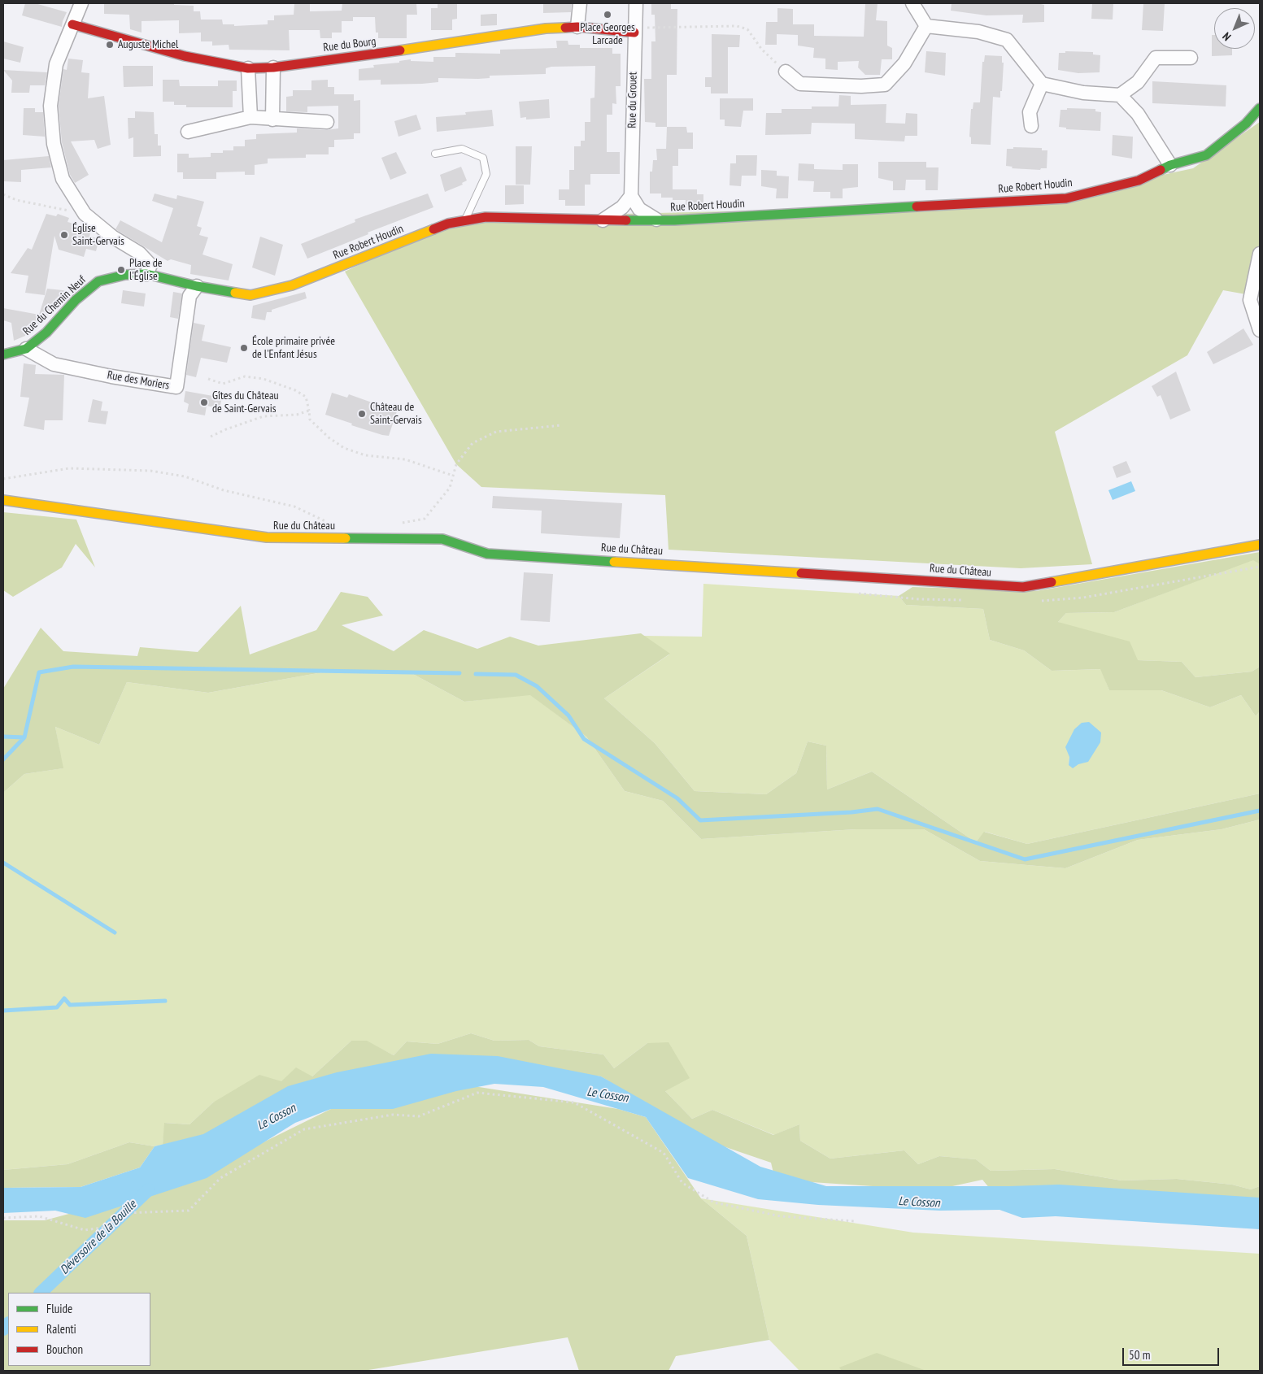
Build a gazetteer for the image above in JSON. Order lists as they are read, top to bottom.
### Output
{
  "streets": {
    "street": [
      "Rue du Bourg",
      "Rue du Grouet",
      "Rue Robert Houdin",
      "Rue du Chemin Neuf",
      "Rue des Moriers",
      "Rue du Château"
    ]
  },
  "crossings": [
    ["Rue du Bourg", "Rue du Grouet"],
    ["Rue Robert Houdin", "Rue du Chemin Neuf"],
    ["Rue Robert Houdin", "Rue des Moriers"],
    ["Rue du Chemin Neuf", "Rue des Moriers"]
  ],
  "water": ["Le Cosson", "Déversoire de la Bouille"],
  "places": [
    "Place Georges Larcade",
    "Auguste Michel",
    "Église Saint-Gervais",
    "Place de l'Église",
    "École primaire privée de l'Enfant Jésus",
    "Gîtes du Château de Saint-Gervais",
    "Château de Saint-Gervais"
  ],
  "legend": ["Fluide", "Ralenti", "Bouchon"],
  "scale_bar": "50 m",
  "north": "bottom left"
}
